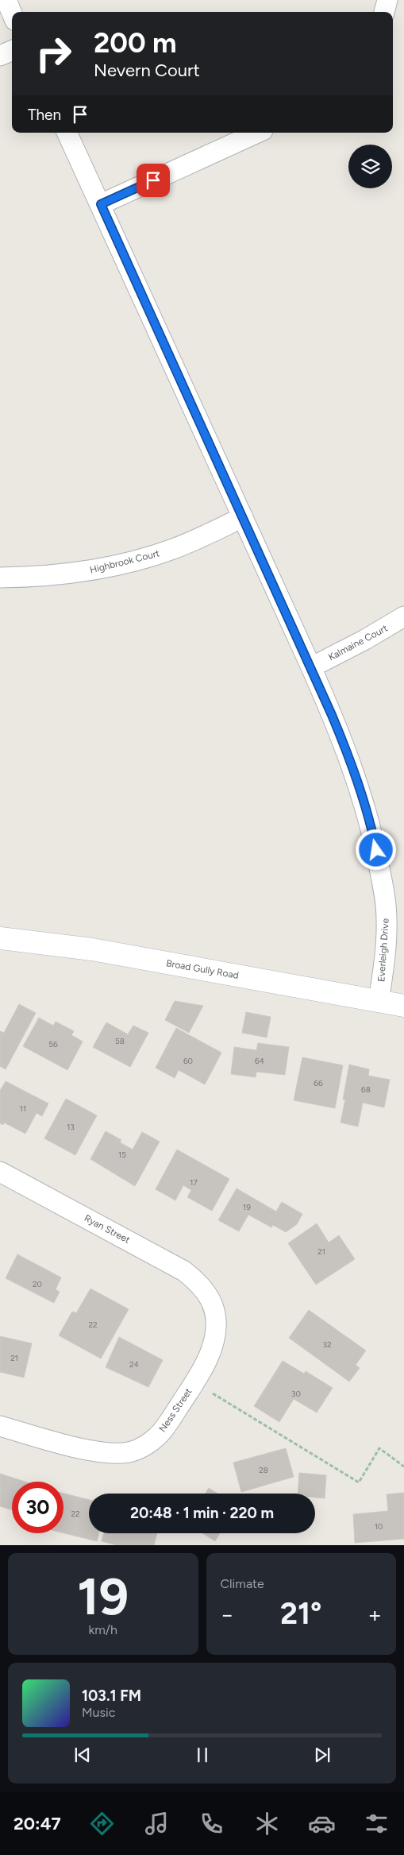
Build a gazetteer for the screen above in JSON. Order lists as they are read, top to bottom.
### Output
{
  "streets": {
    "street": [
      "Highbrook Court",
      "Kalmaine Court",
      "Everleigh Drive",
      "Broad Gully Road",
      "Ryan Street",
      "Ness Street"
    ]
  },
  "crossings": [
    ["Highbrook Court", "Everleigh Drive"],
    ["Kalmaine Court", "Everleigh Drive"],
    ["Everleigh Drive", "Broad Gully Road"],
    ["Ryan Street", "Ness Street"]
  ],
  "house_numbers": [
    "58",
    "56",
    "60",
    "64",
    "66",
    "68",
    "11",
    "13",
    "15",
    "17",
    "19",
    "21",
    "20",
    "22",
    "32",
    "21",
    "24",
    "30",
    "28",
    "22",
    "10"
  ],
  "page": {
    "turn": ["200 m", "Nevern Court"],
    "then": "Then",
    "limit": "30",
    "trip": "20:48 · 1 min · 220 m",
    "tile": [
      ["19", "km/h"],
      "Climate"
    ],
    "heat": ["−", "21°", "+"],
    "song": ["103.1 FM", "Music"],
    "tabs": "20:47"
  }
}
